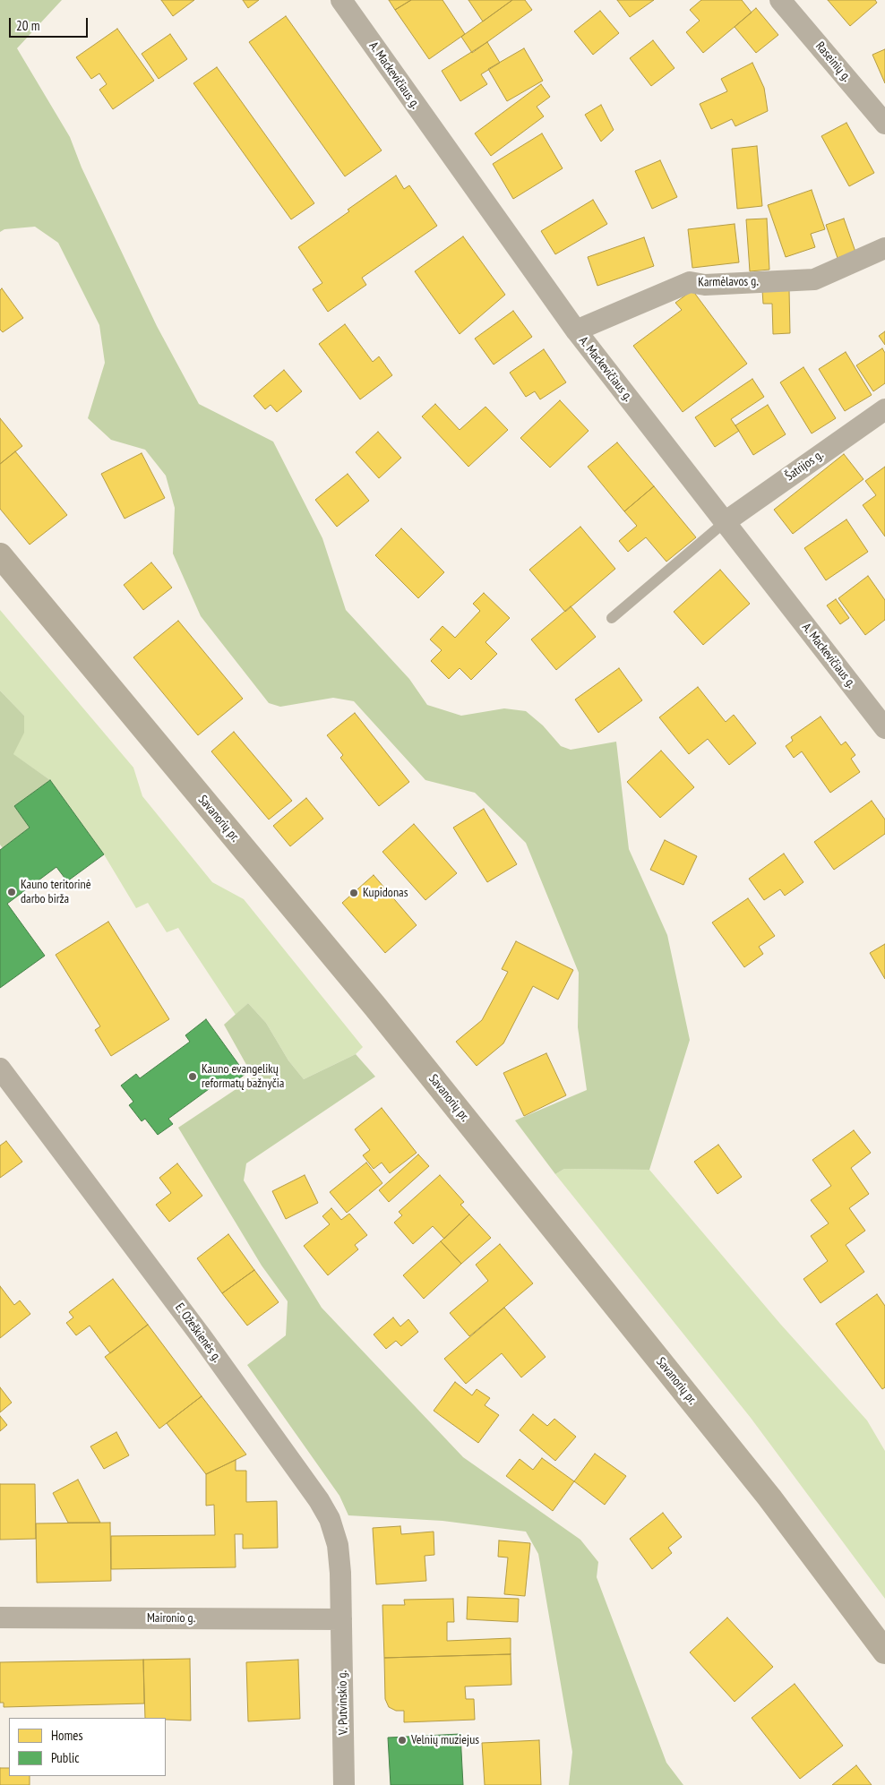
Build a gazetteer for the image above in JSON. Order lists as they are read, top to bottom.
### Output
{
  "streets": {
    "main road": ["Savanorių pr."],
    "street": [
      "Raseinių g.",
      "A. Mackevičiaus g.",
      "Karmėlavos g.",
      "Šatrijos g.",
      "E. Ožeškienės g.",
      "Maironio g.",
      "V. Putvinskio g."
    ]
  },
  "crossings": [
    ["A. Mackevičiaus g.", "Karmėlavos g."],
    ["A. Mackevičiaus g.", "Šatrijos g."],
    ["E. Ožeškienės g.", "Maironio g."],
    ["E. Ožeškienės g.", "V. Putvinskio g."],
    ["Maironio g.", "V. Putvinskio g."]
  ],
  "places": [
    "Kauno teritorinė darbo birža",
    "Kupidonas",
    "Kauno evangelikų reformatų bažnyčia",
    "Velnių muziejus"
  ],
  "legend": ["Homes", "Public"],
  "scale_bar": "20 m"
}
